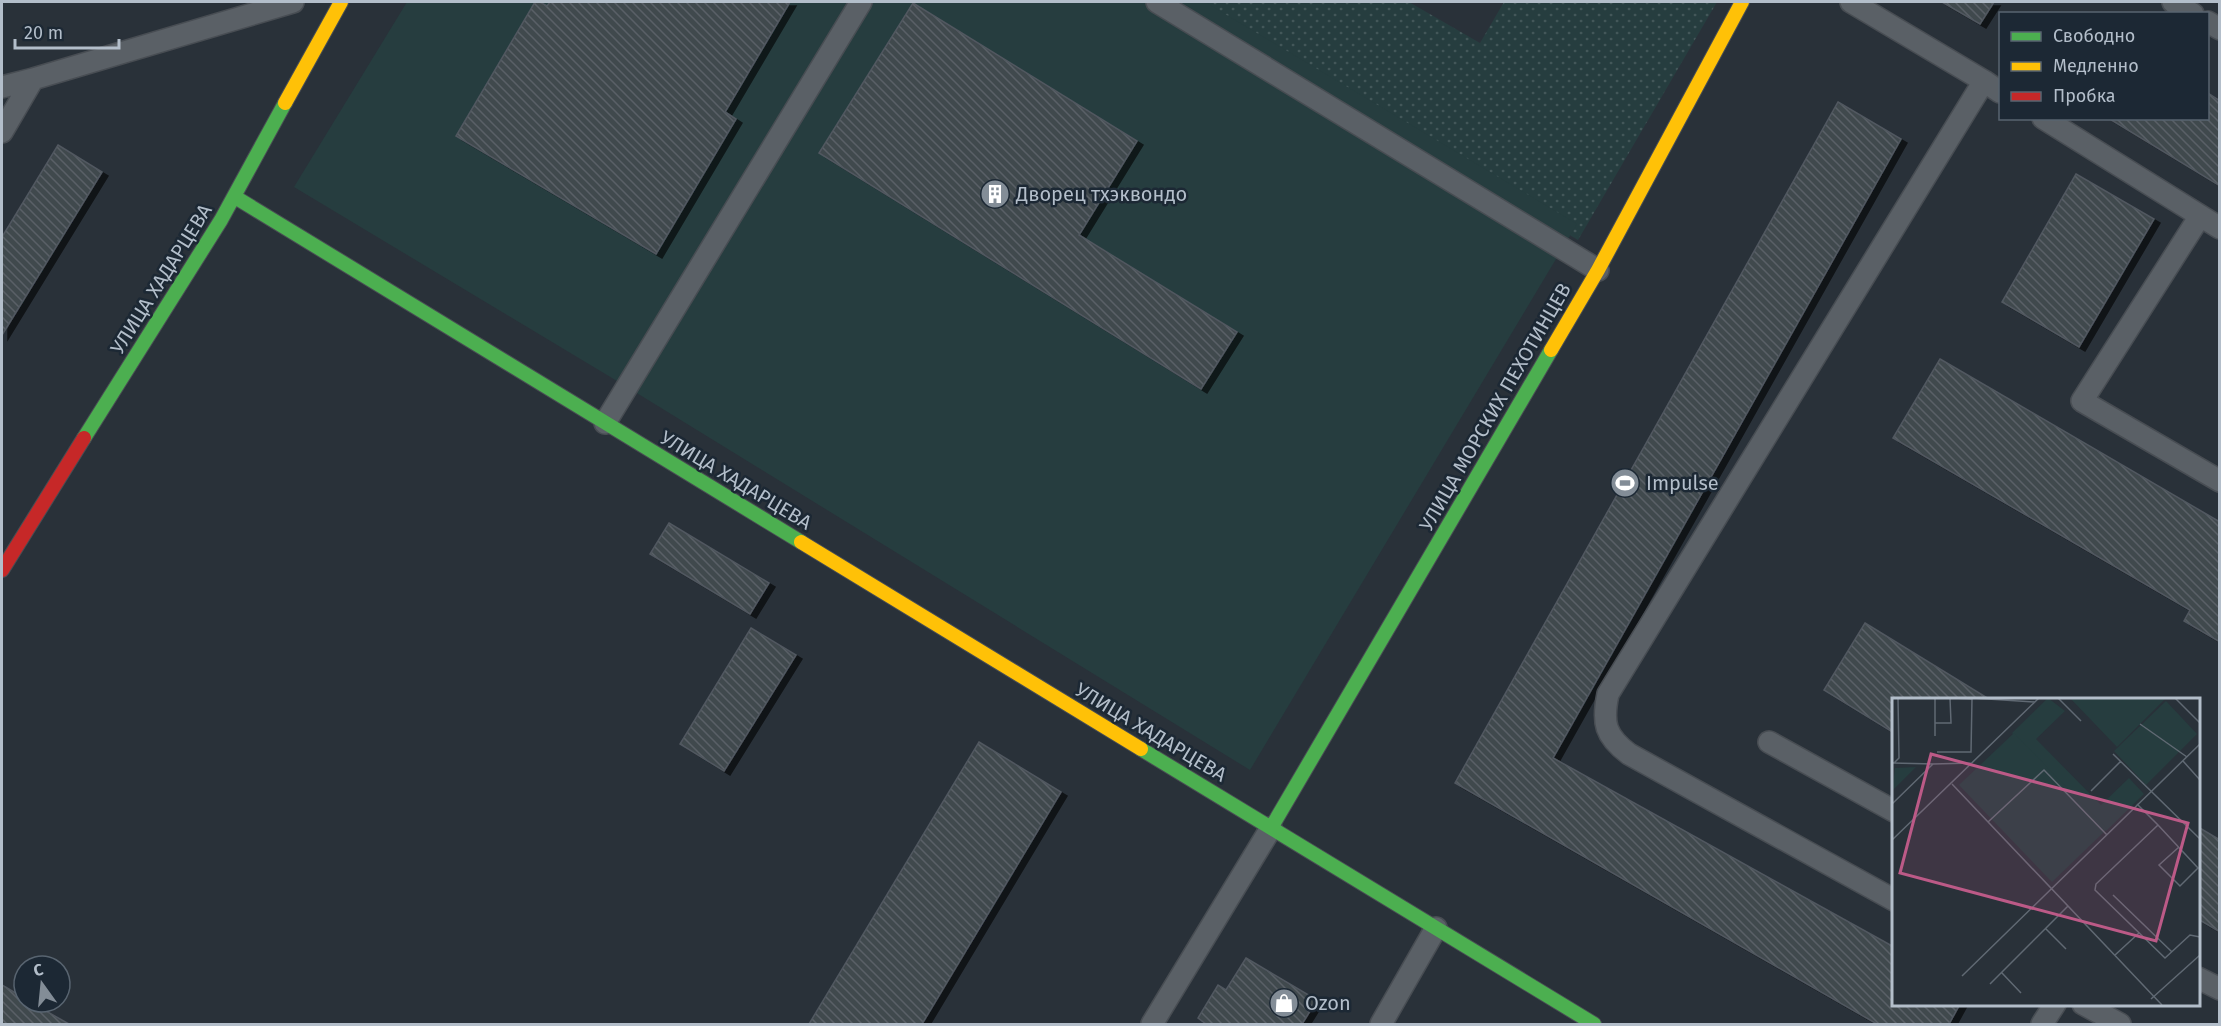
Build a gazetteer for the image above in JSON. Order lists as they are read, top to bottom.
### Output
{
  "streets": {
    "street": ["УЛИЦА ХАДАРЦЕВА", "УЛИЦА МОРСКИХ ПЕХОТИНЦЕВ"]
  },
  "crossings": [
    ["УЛИЦА ХАДАРЦЕВА", "УЛИЦА МОРСКИХ ПЕХОТИНЦЕВ"]
  ],
  "places": {
    "building": ["Дворец тхэквондо"],
    "sports": ["Impulse"],
    "shop": ["Ozon"]
  },
  "legend": ["Свободно", "Медленно", "Пробка"],
  "scale_bar": "20 m",
  "north": "top"
}
